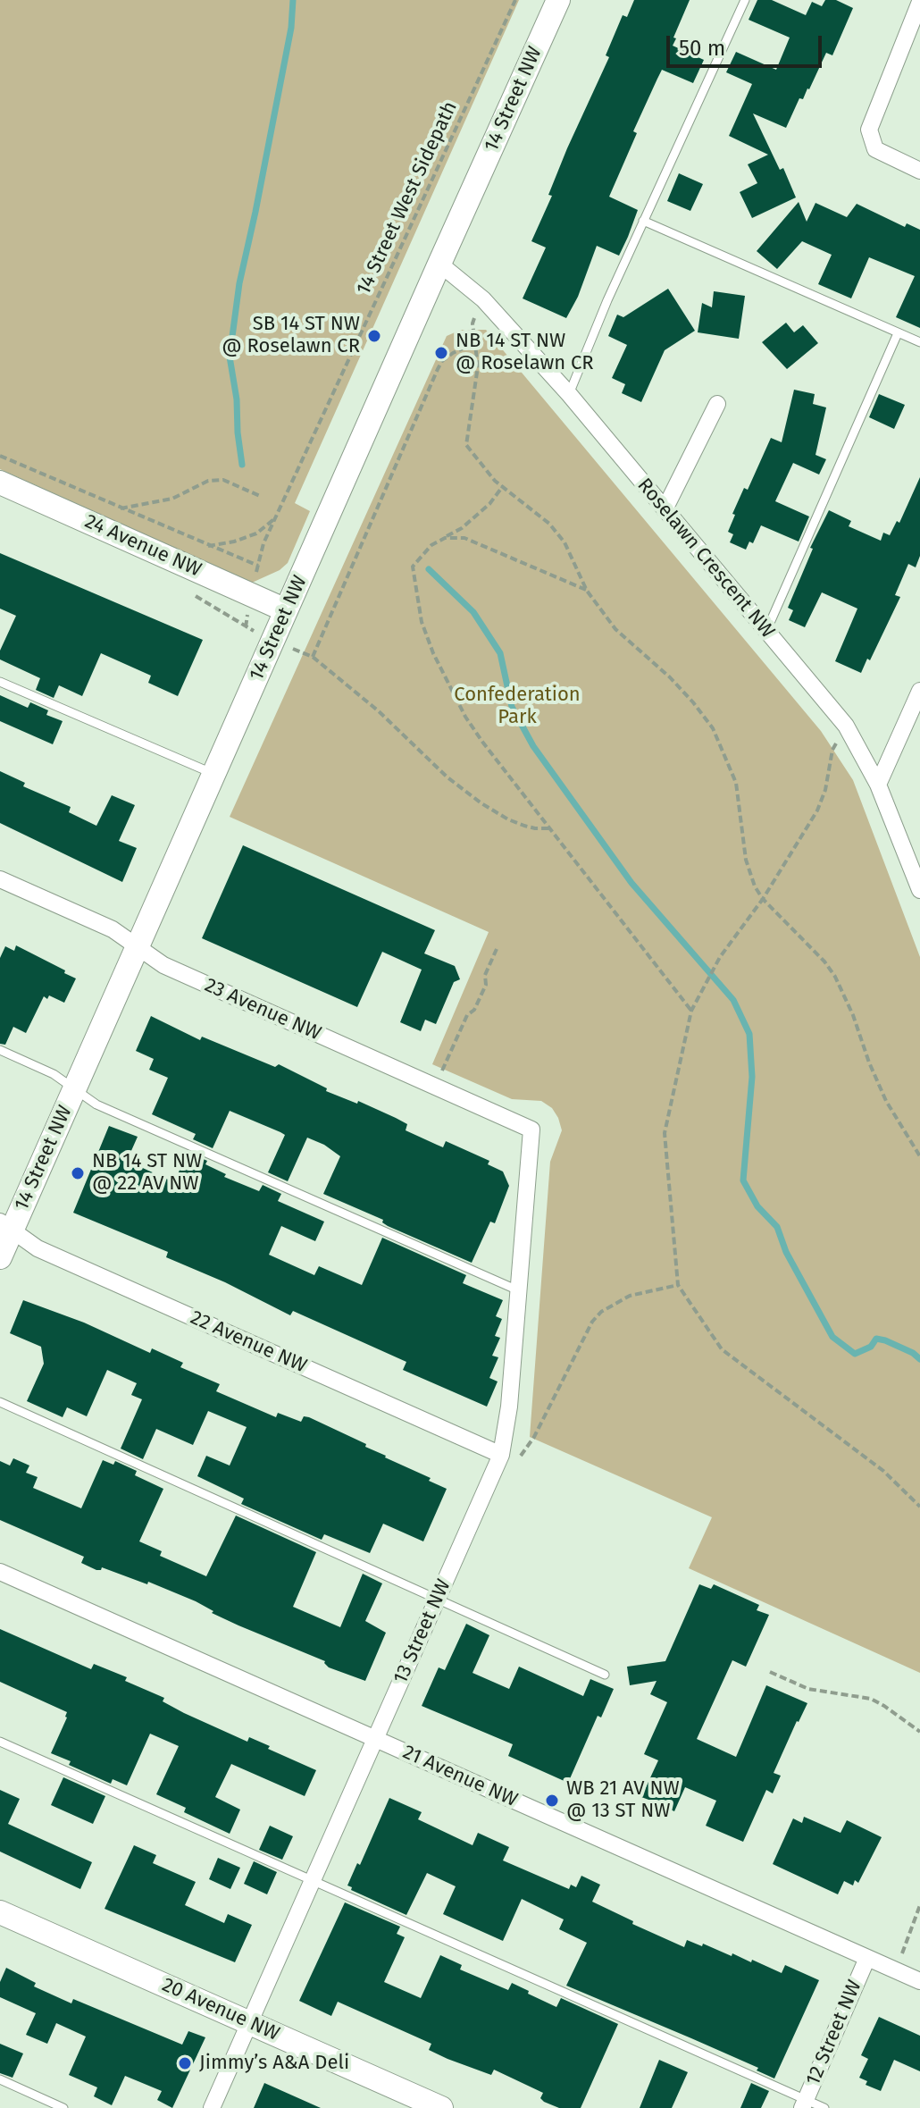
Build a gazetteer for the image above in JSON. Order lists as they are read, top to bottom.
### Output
{
  "streets": {
    "main road": ["14 Street NW", "24 Avenue NW", "20 Avenue NW"],
    "street": [
      "Roselawn Crescent NW",
      "23 Avenue NW",
      "22 Avenue NW",
      "13 Street NW",
      "21 Avenue NW",
      "12 Street NW"
    ],
    "path": ["14 Street West Sidepath"]
  },
  "crossings": [
    ["14 Street NW", "24 Avenue NW"],
    ["14 Street NW", "Roselawn Crescent NW"],
    ["14 Street NW", "23 Avenue NW"],
    ["14 Street NW", "22 Avenue NW"],
    ["23 Avenue NW", "13 Street NW"],
    ["22 Avenue NW", "13 Street NW"],
    ["13 Street NW", "21 Avenue NW"],
    ["13 Street NW", "20 Avenue NW"],
    ["21 Avenue NW", "12 Street NW"]
  ],
  "parks": ["Confederation Park"],
  "places": [
    "SB 14 ST NW @ Roselawn CR",
    "NB 14 ST NW @ Roselawn CR",
    "NB 14 ST NW @ 22 AV NW",
    "WB 21 AV NW @ 13 ST NW",
    "Jimmy’s A&A Deli"
  ],
  "scale_bar": "50 m"
}
